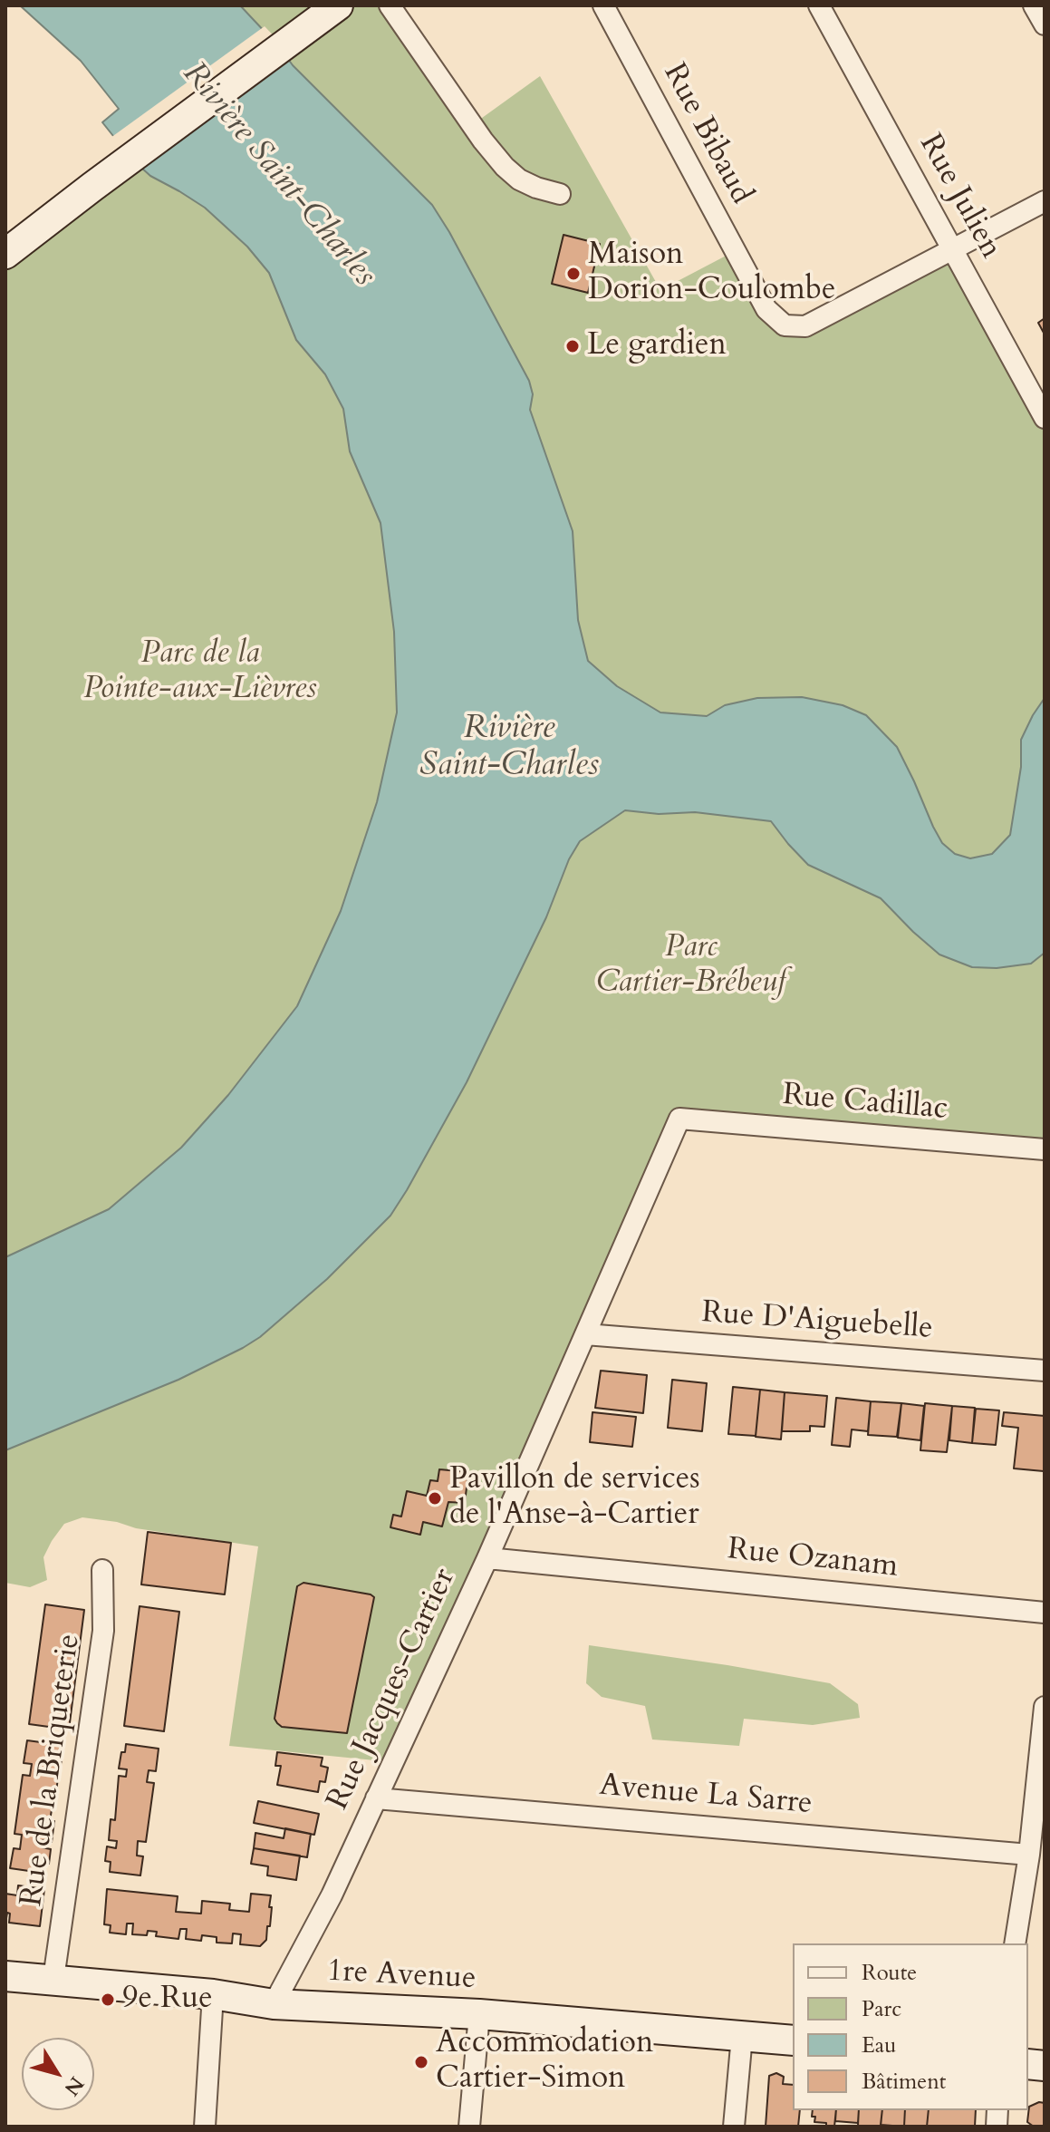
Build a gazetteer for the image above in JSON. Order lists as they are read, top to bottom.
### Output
{
  "streets": {
    "street": [
      "Rue Bibaud",
      "Rue Julien",
      "Rue Cadillac",
      "Rue D'Aiguebelle",
      "Rue Ozanam",
      "Rue Jacques-Cartier",
      "Rue de la Briqueterie",
      "Avenue La Sarre",
      "1re Avenue"
    ]
  },
  "crossings": [
    ["Rue Bibaud", "Rue Julien"],
    ["Rue Cadillac", "Rue Jacques-Cartier"],
    ["Rue D'Aiguebelle", "Rue Jacques-Cartier"],
    ["Rue Ozanam", "Rue Jacques-Cartier"],
    ["Rue Jacques-Cartier", "Avenue La Sarre"],
    ["Rue Jacques-Cartier", "1re Avenue"],
    ["Rue de la Briqueterie", "1re Avenue"]
  ],
  "water": ["Rivière Saint-Charles"],
  "parks": ["Parc de la Pointe-aux-Lièvres", "Parc Cartier-Brébeuf"],
  "places": [
    "Maison Dorion-Coulombe",
    "Le gardien",
    "Pavillon de services de l'Anse-à-Cartier",
    "9e Rue",
    "Accommodation Cartier-Simon"
  ],
  "legend": [
    "Route",
    "Parc",
    "Eau",
    "Bâtiment"
  ],
  "north": "bottom right"
}
